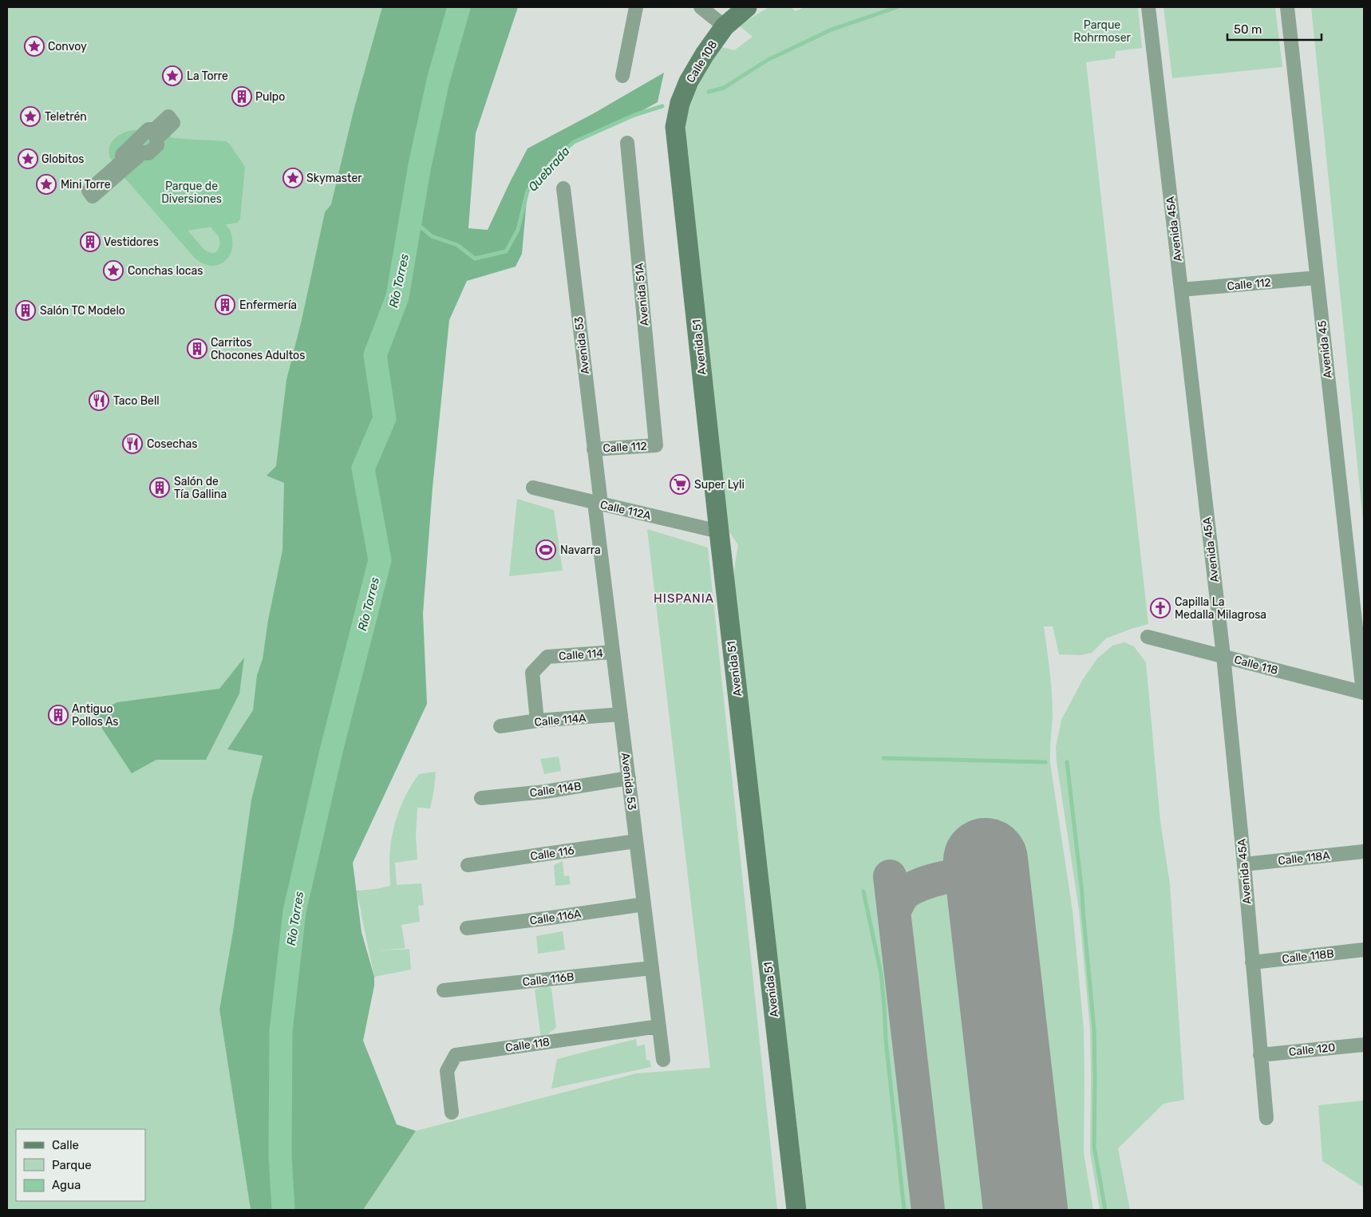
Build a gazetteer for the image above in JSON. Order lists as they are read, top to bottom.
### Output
{
  "streets": {
    "main road": ["Calle 108", "Avenida 51"],
    "street": [
      "Avenida 45A",
      "Calle 112",
      "Avenida 51A",
      "Avenida 53",
      "Avenida 45",
      "Calle 112A",
      "Calle 114",
      "Calle 118",
      "Calle 114A",
      "Calle 114B",
      "Calle 116",
      "Calle 118A",
      "Calle 116A",
      "Calle 118B",
      "Calle 116B",
      "Calle 120"
    ]
  },
  "crossings": [
    ["Calle 108", "Avenida 51"],
    ["Avenida 45A", "Calle 112"],
    ["Avenida 45A", "Calle 118"],
    ["Avenida 45A", "Calle 118A"],
    ["Avenida 45A", "Calle 118B"],
    ["Avenida 45A", "Calle 120"],
    ["Calle 112", "Avenida 51A"],
    ["Calle 112", "Avenida 53"],
    ["Calle 112", "Avenida 45"],
    ["Avenida 53", "Calle 112A"],
    ["Avenida 53", "Calle 114"],
    ["Avenida 53", "Calle 118"],
    ["Avenida 53", "Calle 114A"],
    ["Avenida 53", "Calle 114B"],
    ["Avenida 53", "Calle 116"],
    ["Avenida 53", "Calle 116A"],
    ["Avenida 53", "Calle 116B"],
    ["Avenida 51", "Calle 112A"],
    ["Avenida 45", "Calle 118"],
    ["Calle 114", "Calle 114A"]
  ],
  "districts": ["HISPANIA"],
  "water": ["Quebrada", "Río Torres"],
  "parks": ["Parque Rohrmoser", "Parque de Diversiones"],
  "places": {
    "place": [
      "Convoy",
      "La Torre",
      "Teletrén",
      "Globitos",
      "Skymaster",
      "Mini Torre",
      "Conchas locas"
    ],
    "building": [
      "Pulpo",
      "Vestidores",
      "Enfermería",
      "Salón TC Modelo",
      "Carritos Chocones Adultos",
      "Salón de Tía Gallina",
      "Antiguo Pollos As"
    ],
    "restaurant": ["Taco Bell", "Cosechas"],
    "supermarket": ["Super Lyli"],
    "sports": ["Navarra"],
    "church": ["Capilla La Medalla Milagrosa"]
  },
  "legend": ["Calle", "Parque", "Agua"],
  "scale_bar": "50 m"
}
